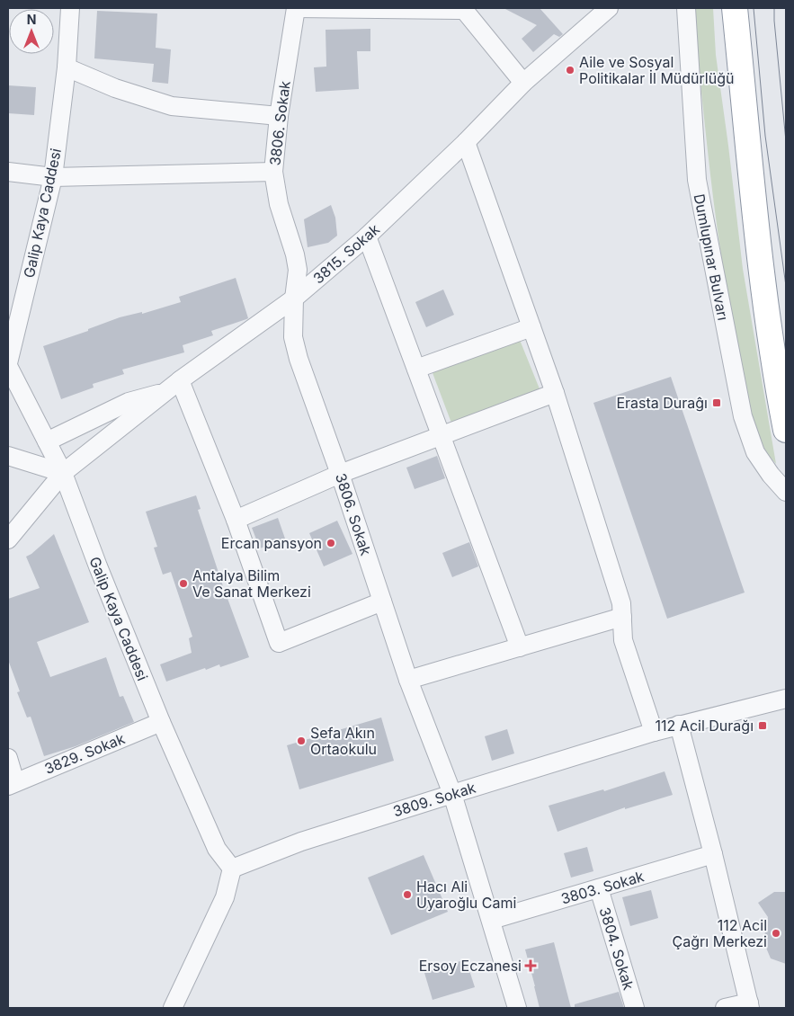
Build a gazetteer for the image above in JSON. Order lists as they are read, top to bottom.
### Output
{
  "streets": {
    "street": [
      "3806. Sokak",
      "Galip Kaya Caddesi",
      "3815. Sokak",
      "Dumlupınar Bulvarı",
      "3829. Sokak",
      "3809. Sokak",
      "3803. Sokak",
      "3804. Sokak"
    ]
  },
  "crossings": [
    ["3806. Sokak", "3815. Sokak"],
    ["3806. Sokak", "3809. Sokak"],
    ["3806. Sokak", "3803. Sokak"],
    ["Galip Kaya Caddesi", "3815. Sokak"],
    ["Galip Kaya Caddesi", "3829. Sokak"],
    ["Galip Kaya Caddesi", "3809. Sokak"],
    ["3803. Sokak", "3804. Sokak"]
  ],
  "places": {
    "other": [
      "Aile ve Sosyal Politikalar İl Müdürlüğü",
      "Ercan pansyon",
      "Antalya Bilim Ve Sanat Merkezi",
      "Sefa Akın Ortaokulu",
      "Hacı Ali Uyaroğlu Cami",
      "112 Acil Çağrı Merkezi"
    ],
    "transit": ["Erasta Duraĝı", "112 Acil Durağı"],
    "health": ["Ersoy Eczanesi"]
  },
  "north": "top"
}
